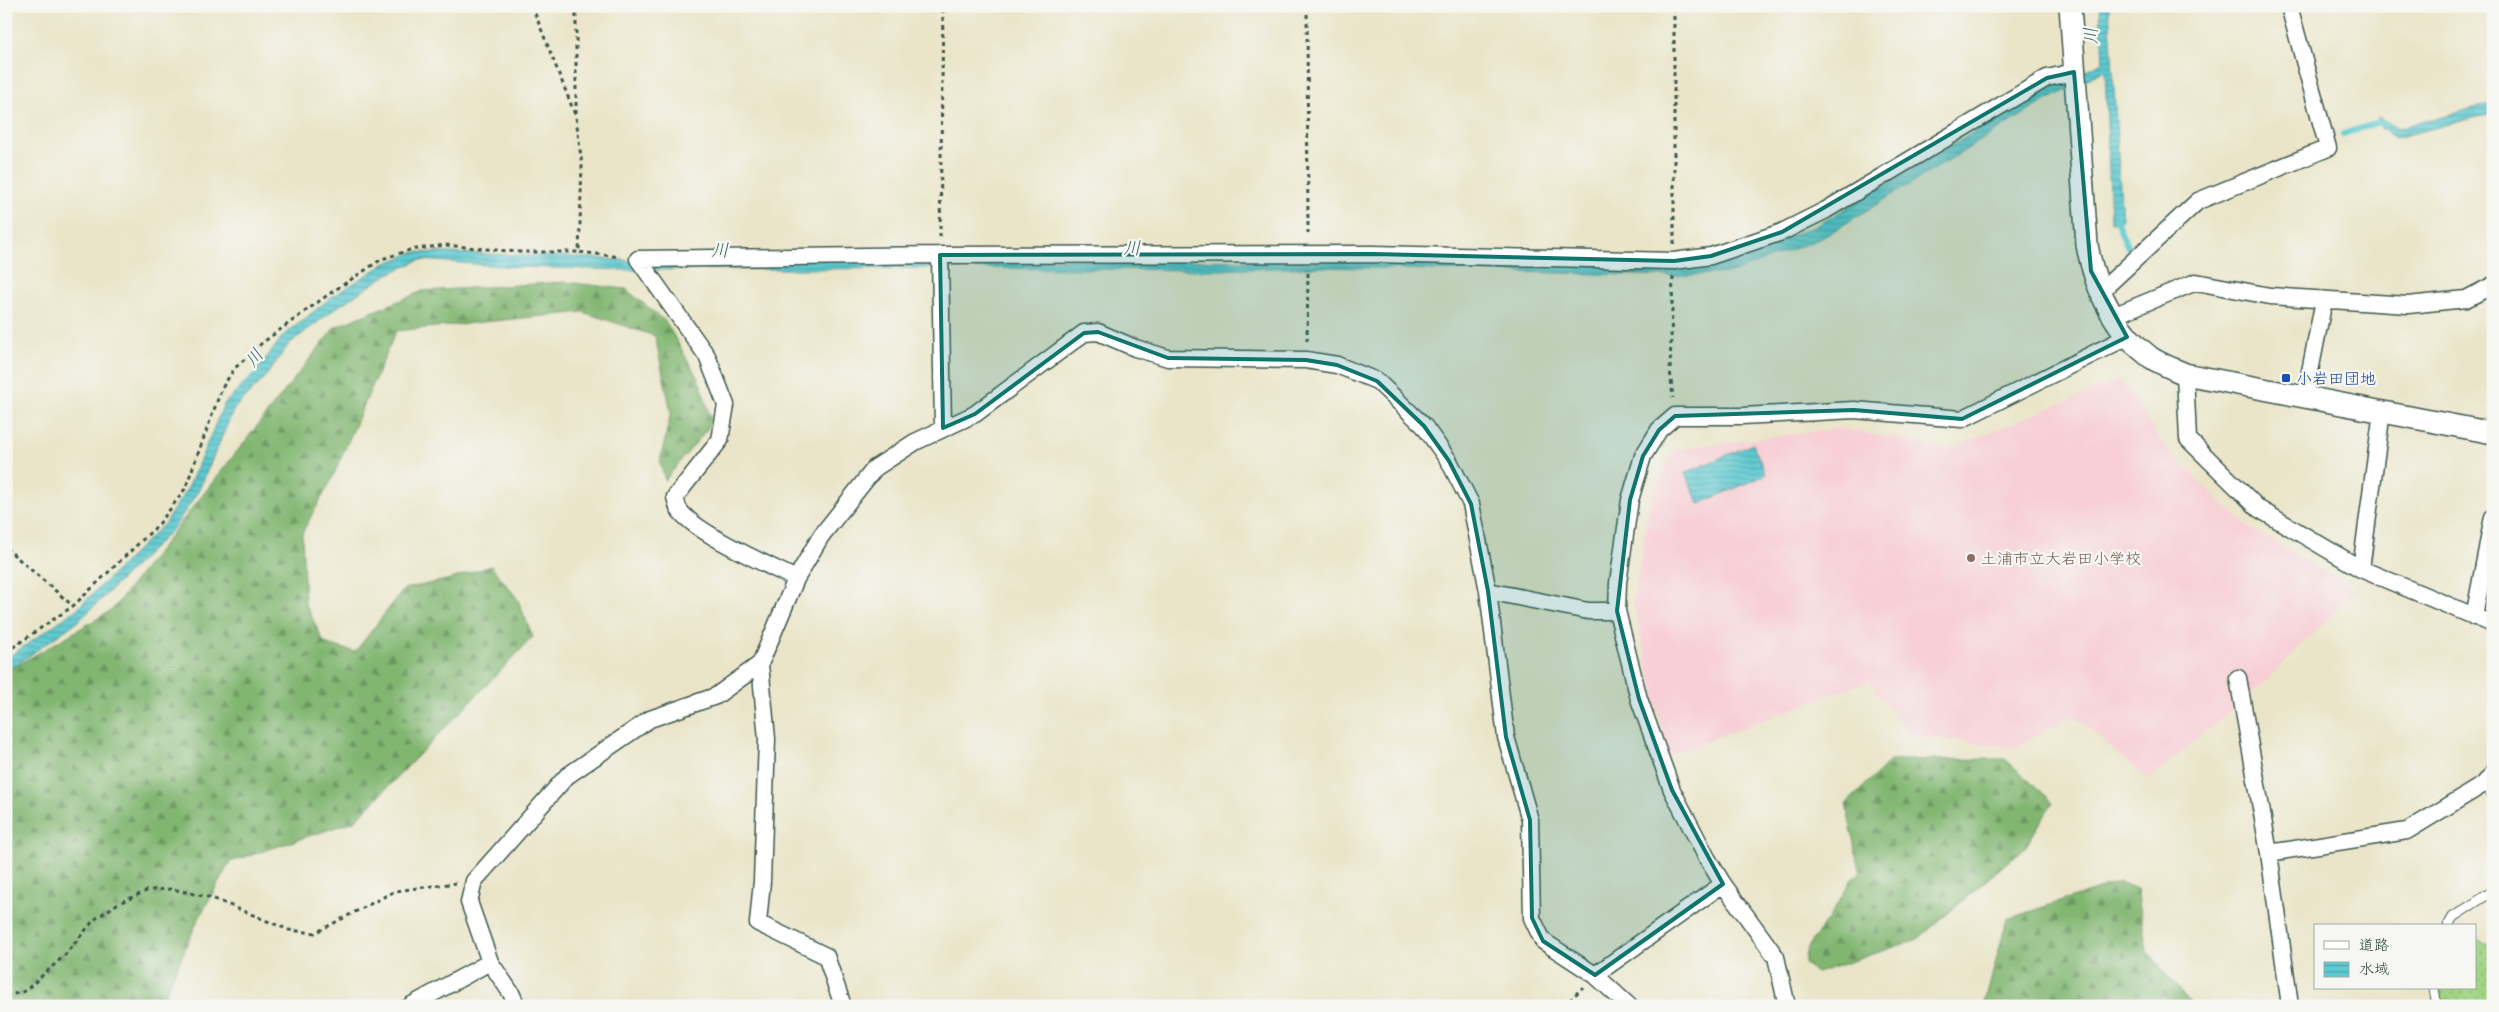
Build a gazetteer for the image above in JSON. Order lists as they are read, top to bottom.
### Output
{
  "water": ["川"],
  "places": {
    "transit": ["小岩田団地"],
    "other": ["土浦市立大岩田小学校"]
  },
  "legend": ["道路", "水域"]
}
